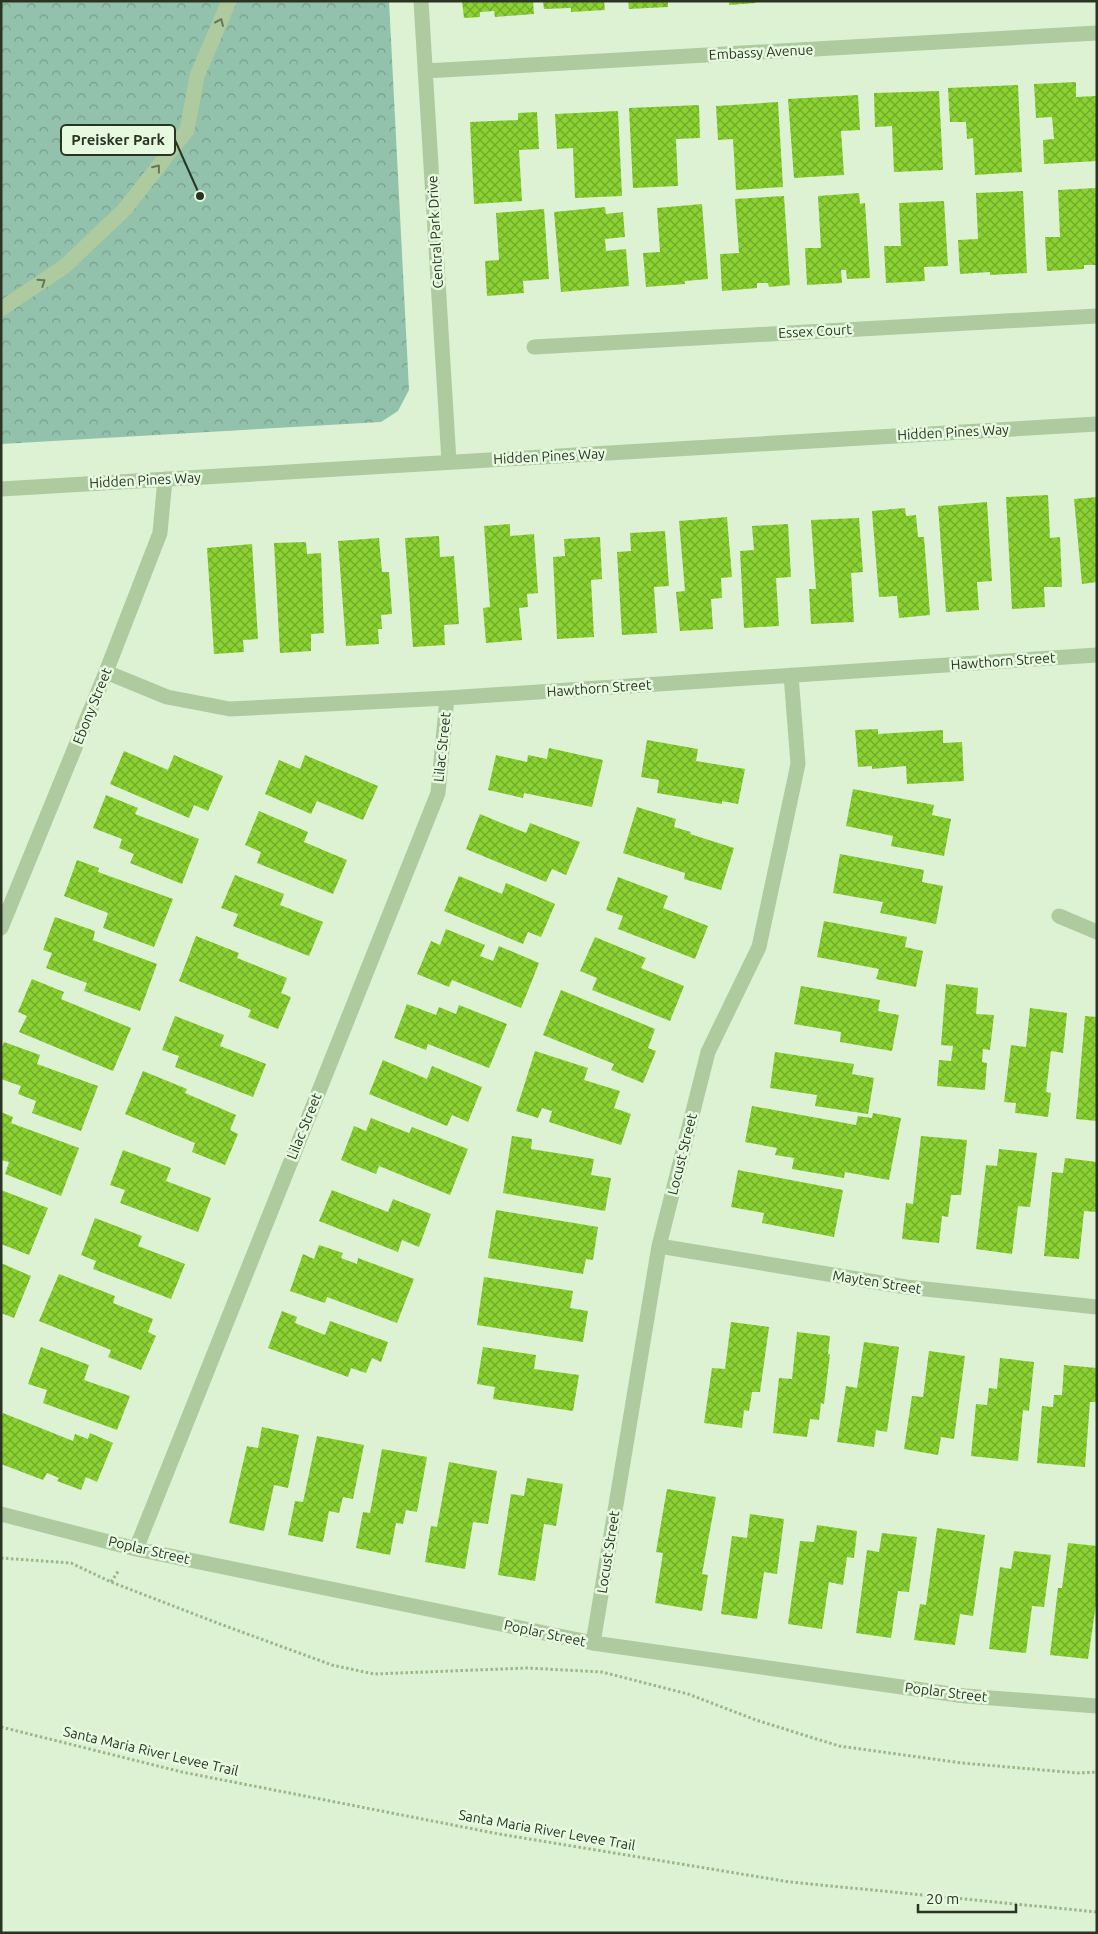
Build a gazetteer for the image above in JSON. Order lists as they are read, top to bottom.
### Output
{
  "streets": {
    "street": [
      "Embassy Avenue",
      "Central Park Drive",
      "Essex Court",
      "Hidden Pines Way",
      "Hawthorn Street",
      "Ebony Street",
      "Lilac Street",
      "Locust Street",
      "Mayten Street",
      "Poplar Street"
    ],
    "path": ["Santa Maria River Levee Trail"]
  },
  "crossings": [
    ["Embassy Avenue", "Central Park Drive"],
    ["Central Park Drive", "Hidden Pines Way"],
    ["Hidden Pines Way", "Ebony Street"],
    ["Hawthorn Street", "Ebony Street"],
    ["Hawthorn Street", "Lilac Street"],
    ["Hawthorn Street", "Locust Street"],
    ["Lilac Street", "Poplar Street"],
    ["Locust Street", "Mayten Street"],
    ["Locust Street", "Poplar Street"]
  ],
  "places": ["Preisker Park"],
  "scale_bar": "20 m"
}
